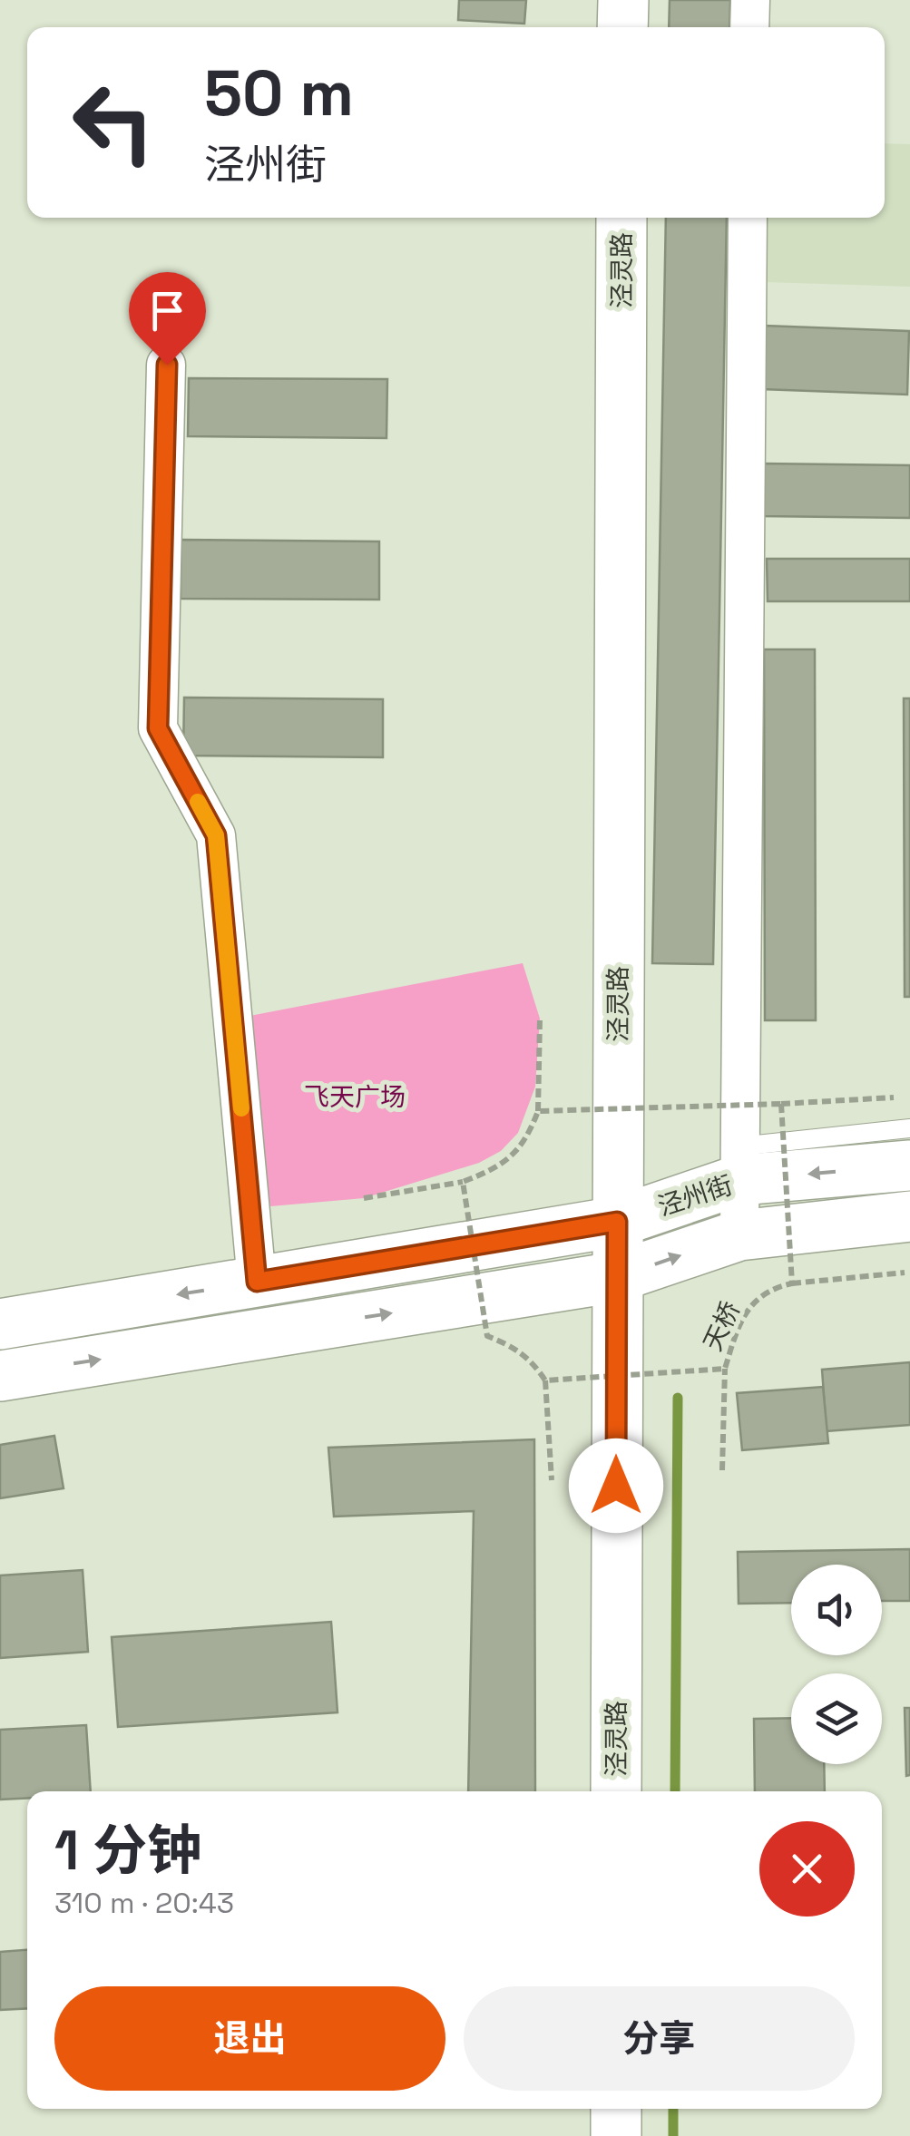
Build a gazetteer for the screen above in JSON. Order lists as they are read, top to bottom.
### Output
{
  "streets": {
    "main road": ["泾灵路", "泾州街"],
    "path": ["天桥"]
  },
  "crossings": [
    ["泾灵路", "泾州街"]
  ],
  "parks": ["飞天广场"],
  "page": {
    "turn": ["50 m", "泾州街"],
    "heading": ["1 分钟", "310 m · 20:43"],
    "buttons": ["退出", "分享"]
  }
}
